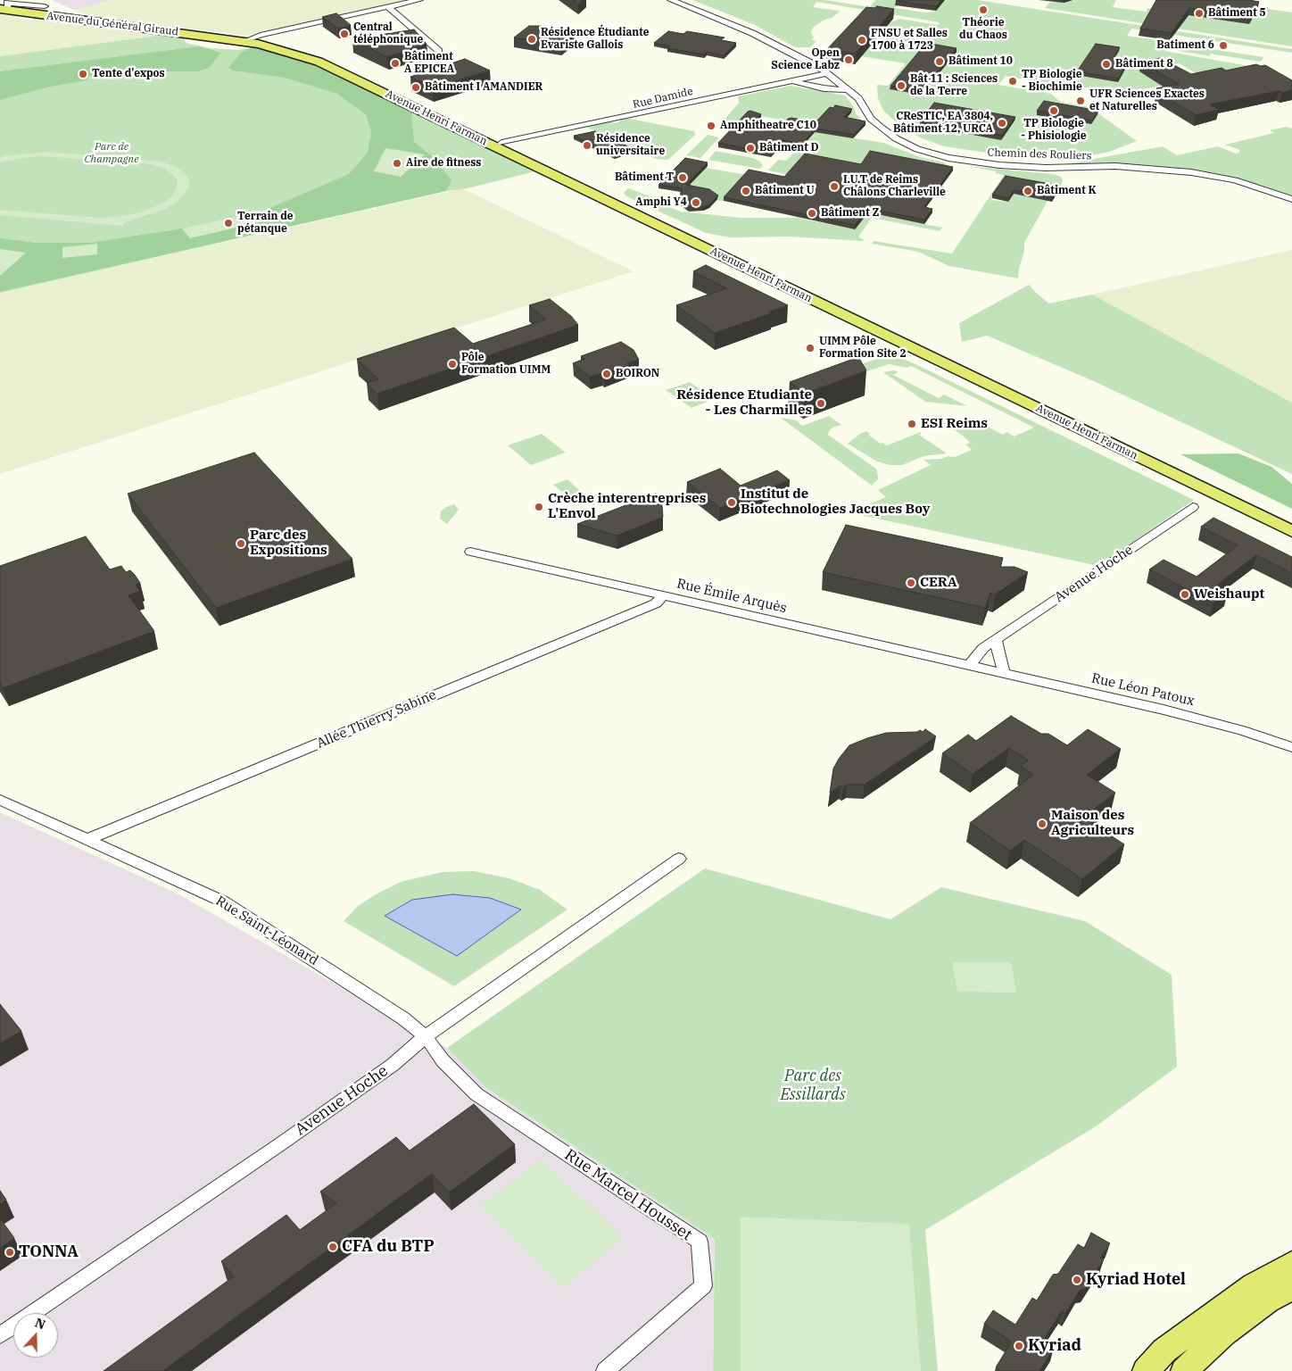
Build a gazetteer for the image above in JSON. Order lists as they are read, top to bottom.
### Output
{
  "streets": {
    "main road": ["Avenue du Général Giraud", "Avenue Henri Farman"],
    "street": [
      "Rue Damide",
      "Chemin des Rouliers",
      "Avenue Hoche",
      "Rue Émile Arquès",
      "Rue Léon Patoux",
      "Allée Thierry Sabine",
      "Rue Saint-Léonard",
      "Rue Marcel Housset"
    ]
  },
  "crossings": [
    ["Avenue du Général Giraud", "Avenue Henri Farman"],
    ["Rue Damide", "Avenue Henri Farman"],
    ["Rue Damide", "Chemin des Rouliers"],
    ["Avenue Hoche", "Rue Émile Arquès"],
    ["Avenue Hoche", "Rue Saint-Léonard"],
    ["Avenue Hoche", "Rue Marcel Housset"],
    ["Rue Émile Arquès", "Rue Léon Patoux"],
    ["Rue Émile Arquès", "Allée Thierry Sabine"],
    ["Allée Thierry Sabine", "Rue Saint-Léonard"],
    ["Rue Saint-Léonard", "Rue Marcel Housset"]
  ],
  "parks": ["Parc de Champagne", "Parc des Essillards"],
  "places": [
    "Théorie du Chaos",
    "Bâtiment 5",
    "Central téléphonique",
    "Résidence Étudiante Evariste Gallois",
    "FNSU et Salles 1700 à 1723",
    "Batiment 6",
    "Open Science Labz",
    "Bâtiment 10",
    "Bâtiment A EPICEA",
    "Bâtiment 8",
    "Tente d'expos",
    "TP Biologie - Biochimie",
    "Bât 11 : Sciences de la Terre",
    "Bâtiment I AMANDIER",
    "UFR Sciences Exactes et Naturelles",
    "TP Biologie - Phisiologie",
    "CReSTIC, EA 3804, Bâtiment 12, URCA",
    "Amphitheatre C10",
    "Résidence universitaire",
    "Bâtiment D",
    "Aire de fitness",
    "Bâtiment T",
    "I.U.T de Reims Châlons Charleville",
    "Bâtiment U",
    "Bâtiment K",
    "Amphi Y4",
    "Bâtiment Z",
    "Terrain de pétanque",
    "UIMM Pôle Formation Site 2",
    "Pôle Formation UIMM",
    "BOIRON",
    "Résidence Etudiante - Les Charmilles",
    "ESI Reims",
    "Institut de Biotechnologies Jacques Boy",
    "Crèche interentreprises L'Envol",
    "Parc des Expositions",
    "CERA",
    "Weishaupt",
    "Maison des Agriculteurs",
    "CFA du BTP",
    "TONNA",
    "Kyriad Hotel",
    "Kyriad"
  ],
  "north": "top"
}
